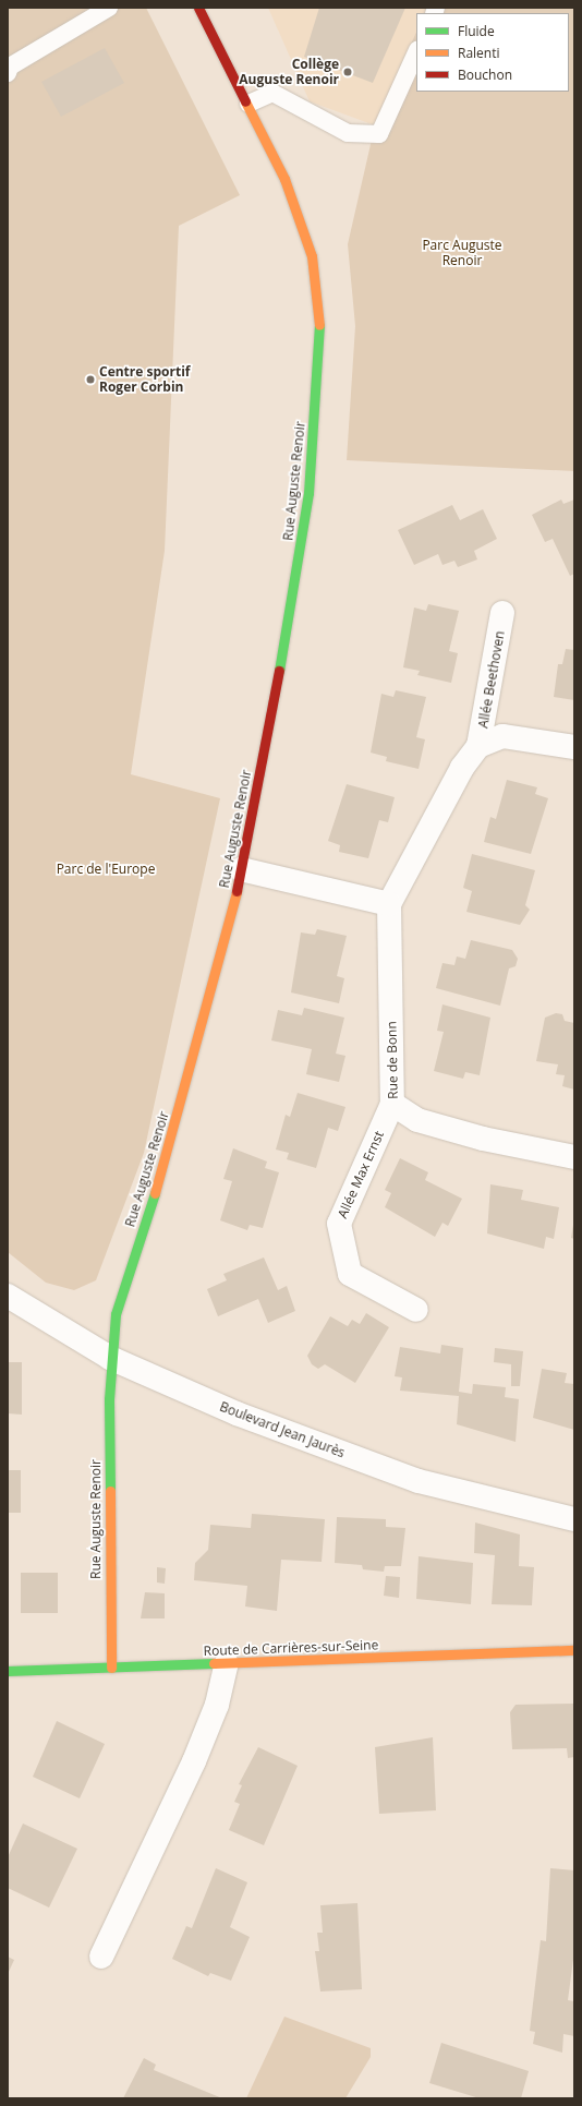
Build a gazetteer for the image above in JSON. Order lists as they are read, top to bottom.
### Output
{
  "streets": {
    "street": [
      "Rue Auguste Renoir",
      "Allée Beethoven",
      "Rue de Bonn",
      "Allée Max Ernst",
      "Boulevard Jean Jaurès",
      "Route de Carrières-sur-Seine"
    ]
  },
  "crossings": [
    ["Rue Auguste Renoir", "Boulevard Jean Jaurès"],
    ["Rue Auguste Renoir", "Route de Carrières-sur-Seine"],
    ["Allée Beethoven", "Rue de Bonn"],
    ["Rue de Bonn", "Allée Max Ernst"]
  ],
  "parks": ["Parc Auguste Renoir", "Parc de l'Europe"],
  "places": ["Collège Auguste Renoir", "Centre sportif Roger Corbin"],
  "legend": ["Fluide", "Ralenti", "Bouchon"]
}
